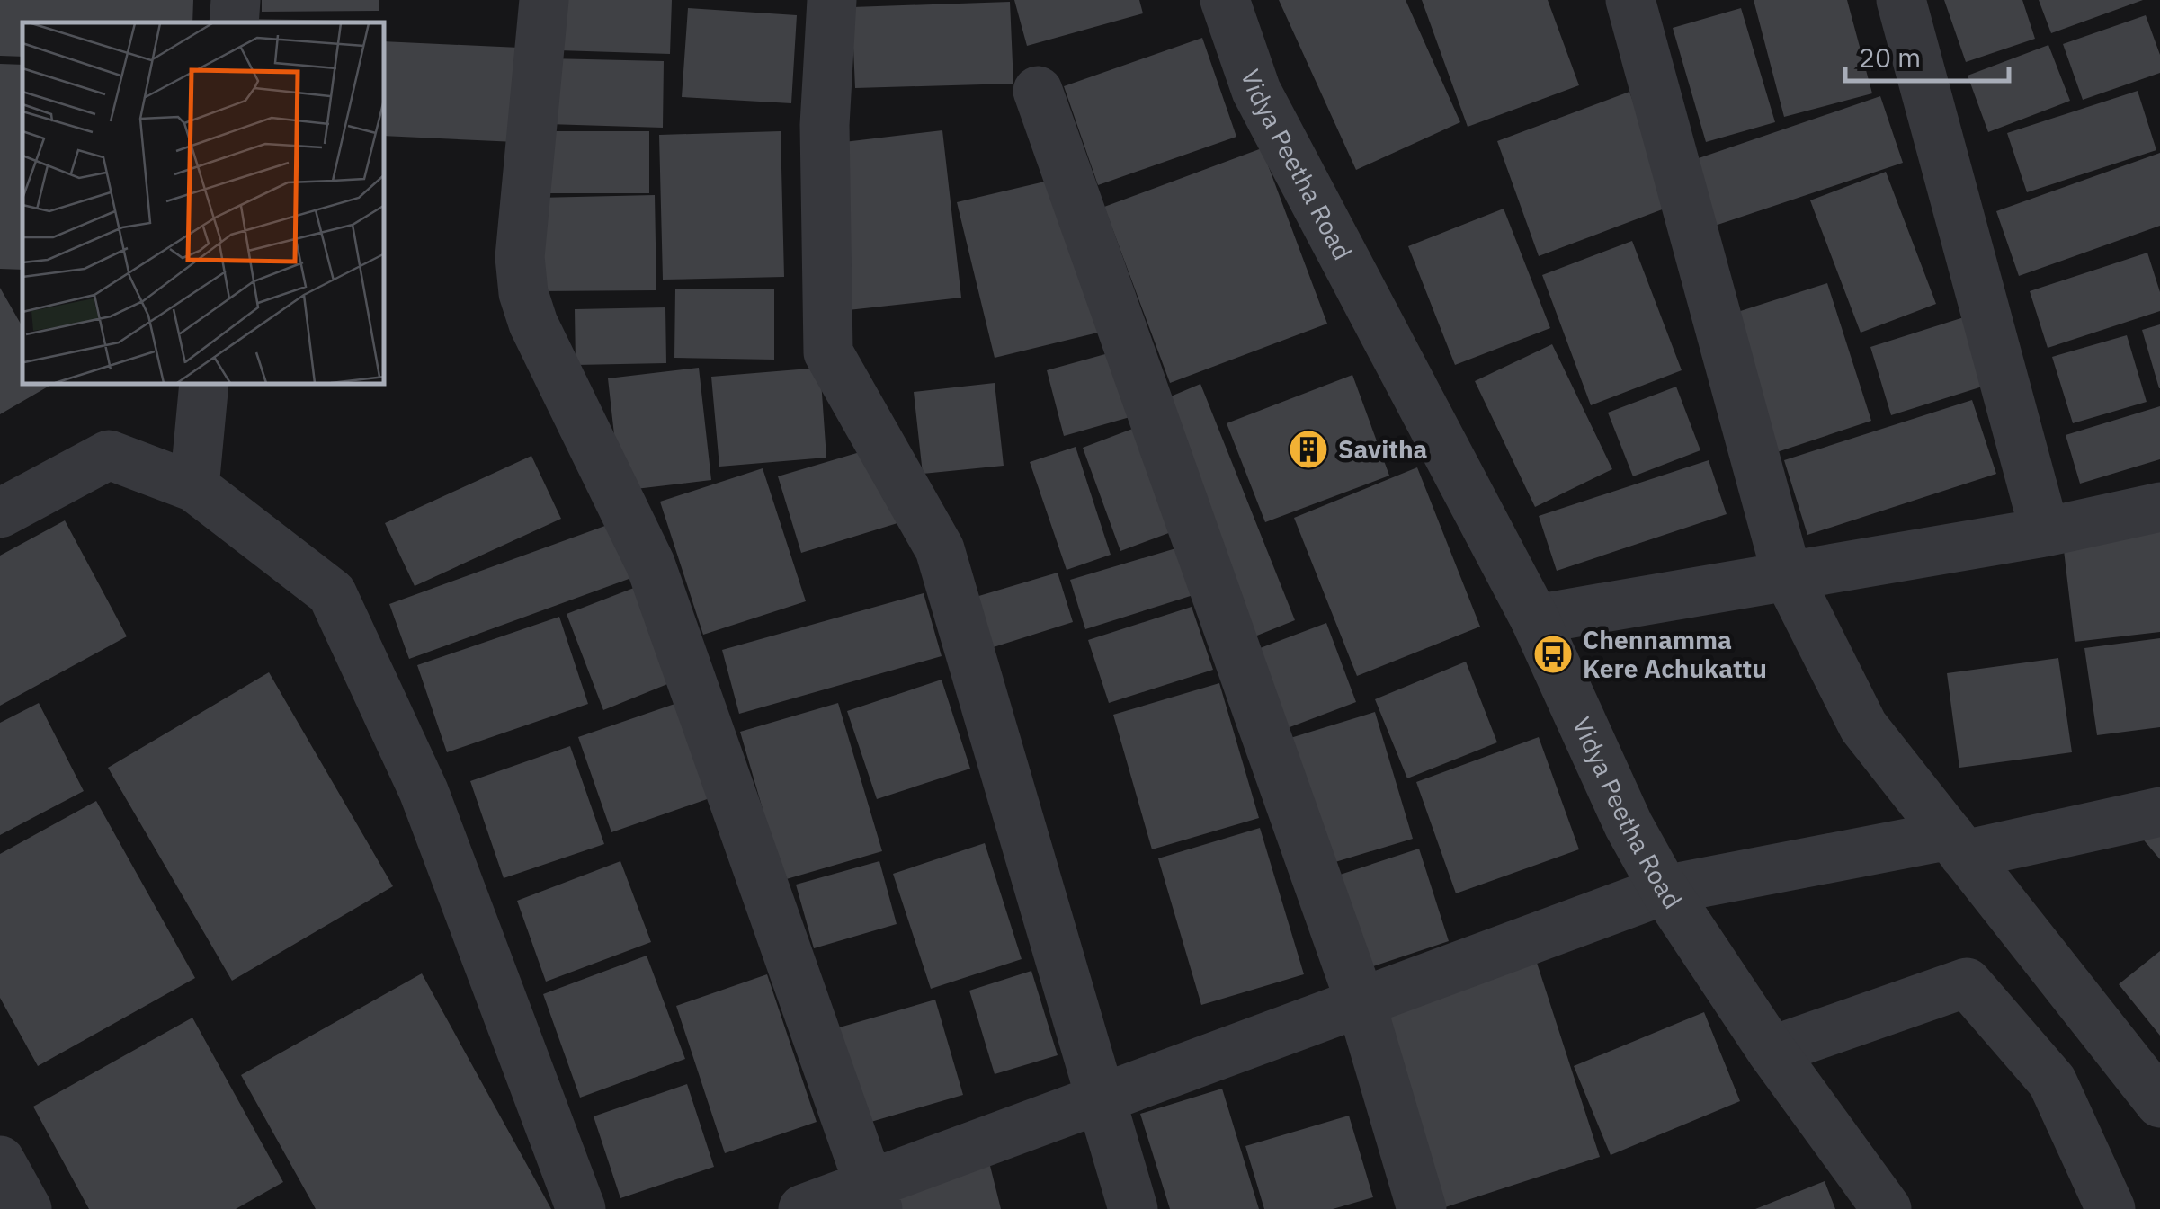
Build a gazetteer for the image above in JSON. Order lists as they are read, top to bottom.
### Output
{
  "streets": {
    "street": ["Vidya Peetha Road"]
  },
  "places": {
    "building": ["Savitha"],
    "bus stop": ["Chennamma Kere Achukattu"]
  },
  "scale_bar": "20 m"
}
